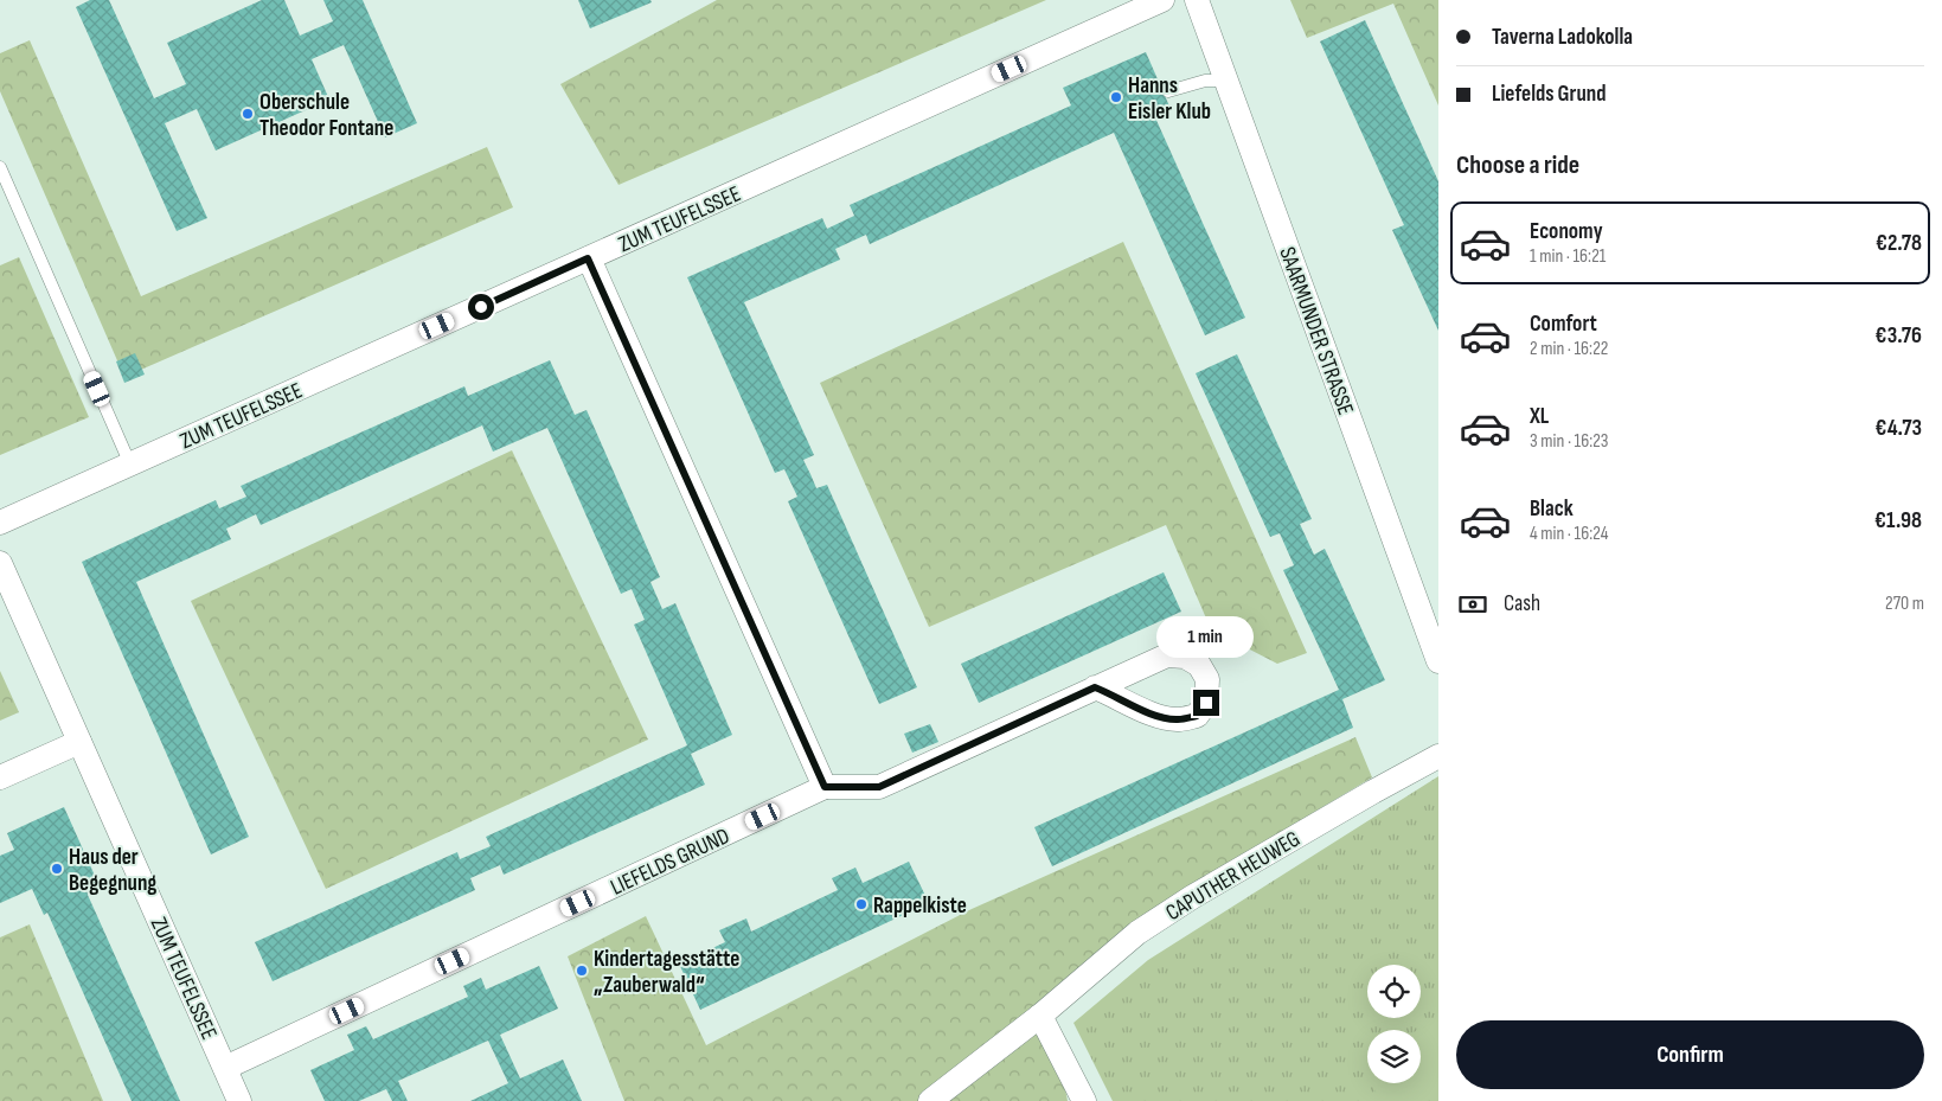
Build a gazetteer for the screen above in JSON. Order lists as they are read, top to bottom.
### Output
{
  "streets": {
    "street": [
      "ZUM TEUFELSSEE",
      "SAARMUNDER STRASSE",
      "LIEFELDS GRUND",
      "CAPUTHER HEUWEG"
    ]
  },
  "crossings": [
    ["ZUM TEUFELSSEE", "LIEFELDS GRUND"]
  ],
  "places": [
    "Hanns Eisler Klub",
    "Oberschule Theodor Fontane",
    "Haus der Begegnung",
    "Rappelkiste",
    "Kindertagesstätte „Zauberwald“"
  ],
  "page": {
    "banner": ["Taverna Ladokolla", "Liefelds Grund"],
    "heading": "Choose a ride",
    "list": [
      {
        "name": "Economy",
        "note": "1 min · 16:21",
        "value": "€2.78"
      },
      {
        "name": "Comfort",
        "note": "2 min · 16:22",
        "value": "€3.76"
      },
      {
        "name": "XL",
        "note": "3 min · 16:23",
        "value": "€4.73"
      },
      {
        "name": "Black",
        "note": "4 min · 16:24",
        "value": "€1.98"
      }
    ],
    "pay": ["Cash", "270 m"],
    "bubble": "1 min",
    "buttons": "Confirm"
  }
}
